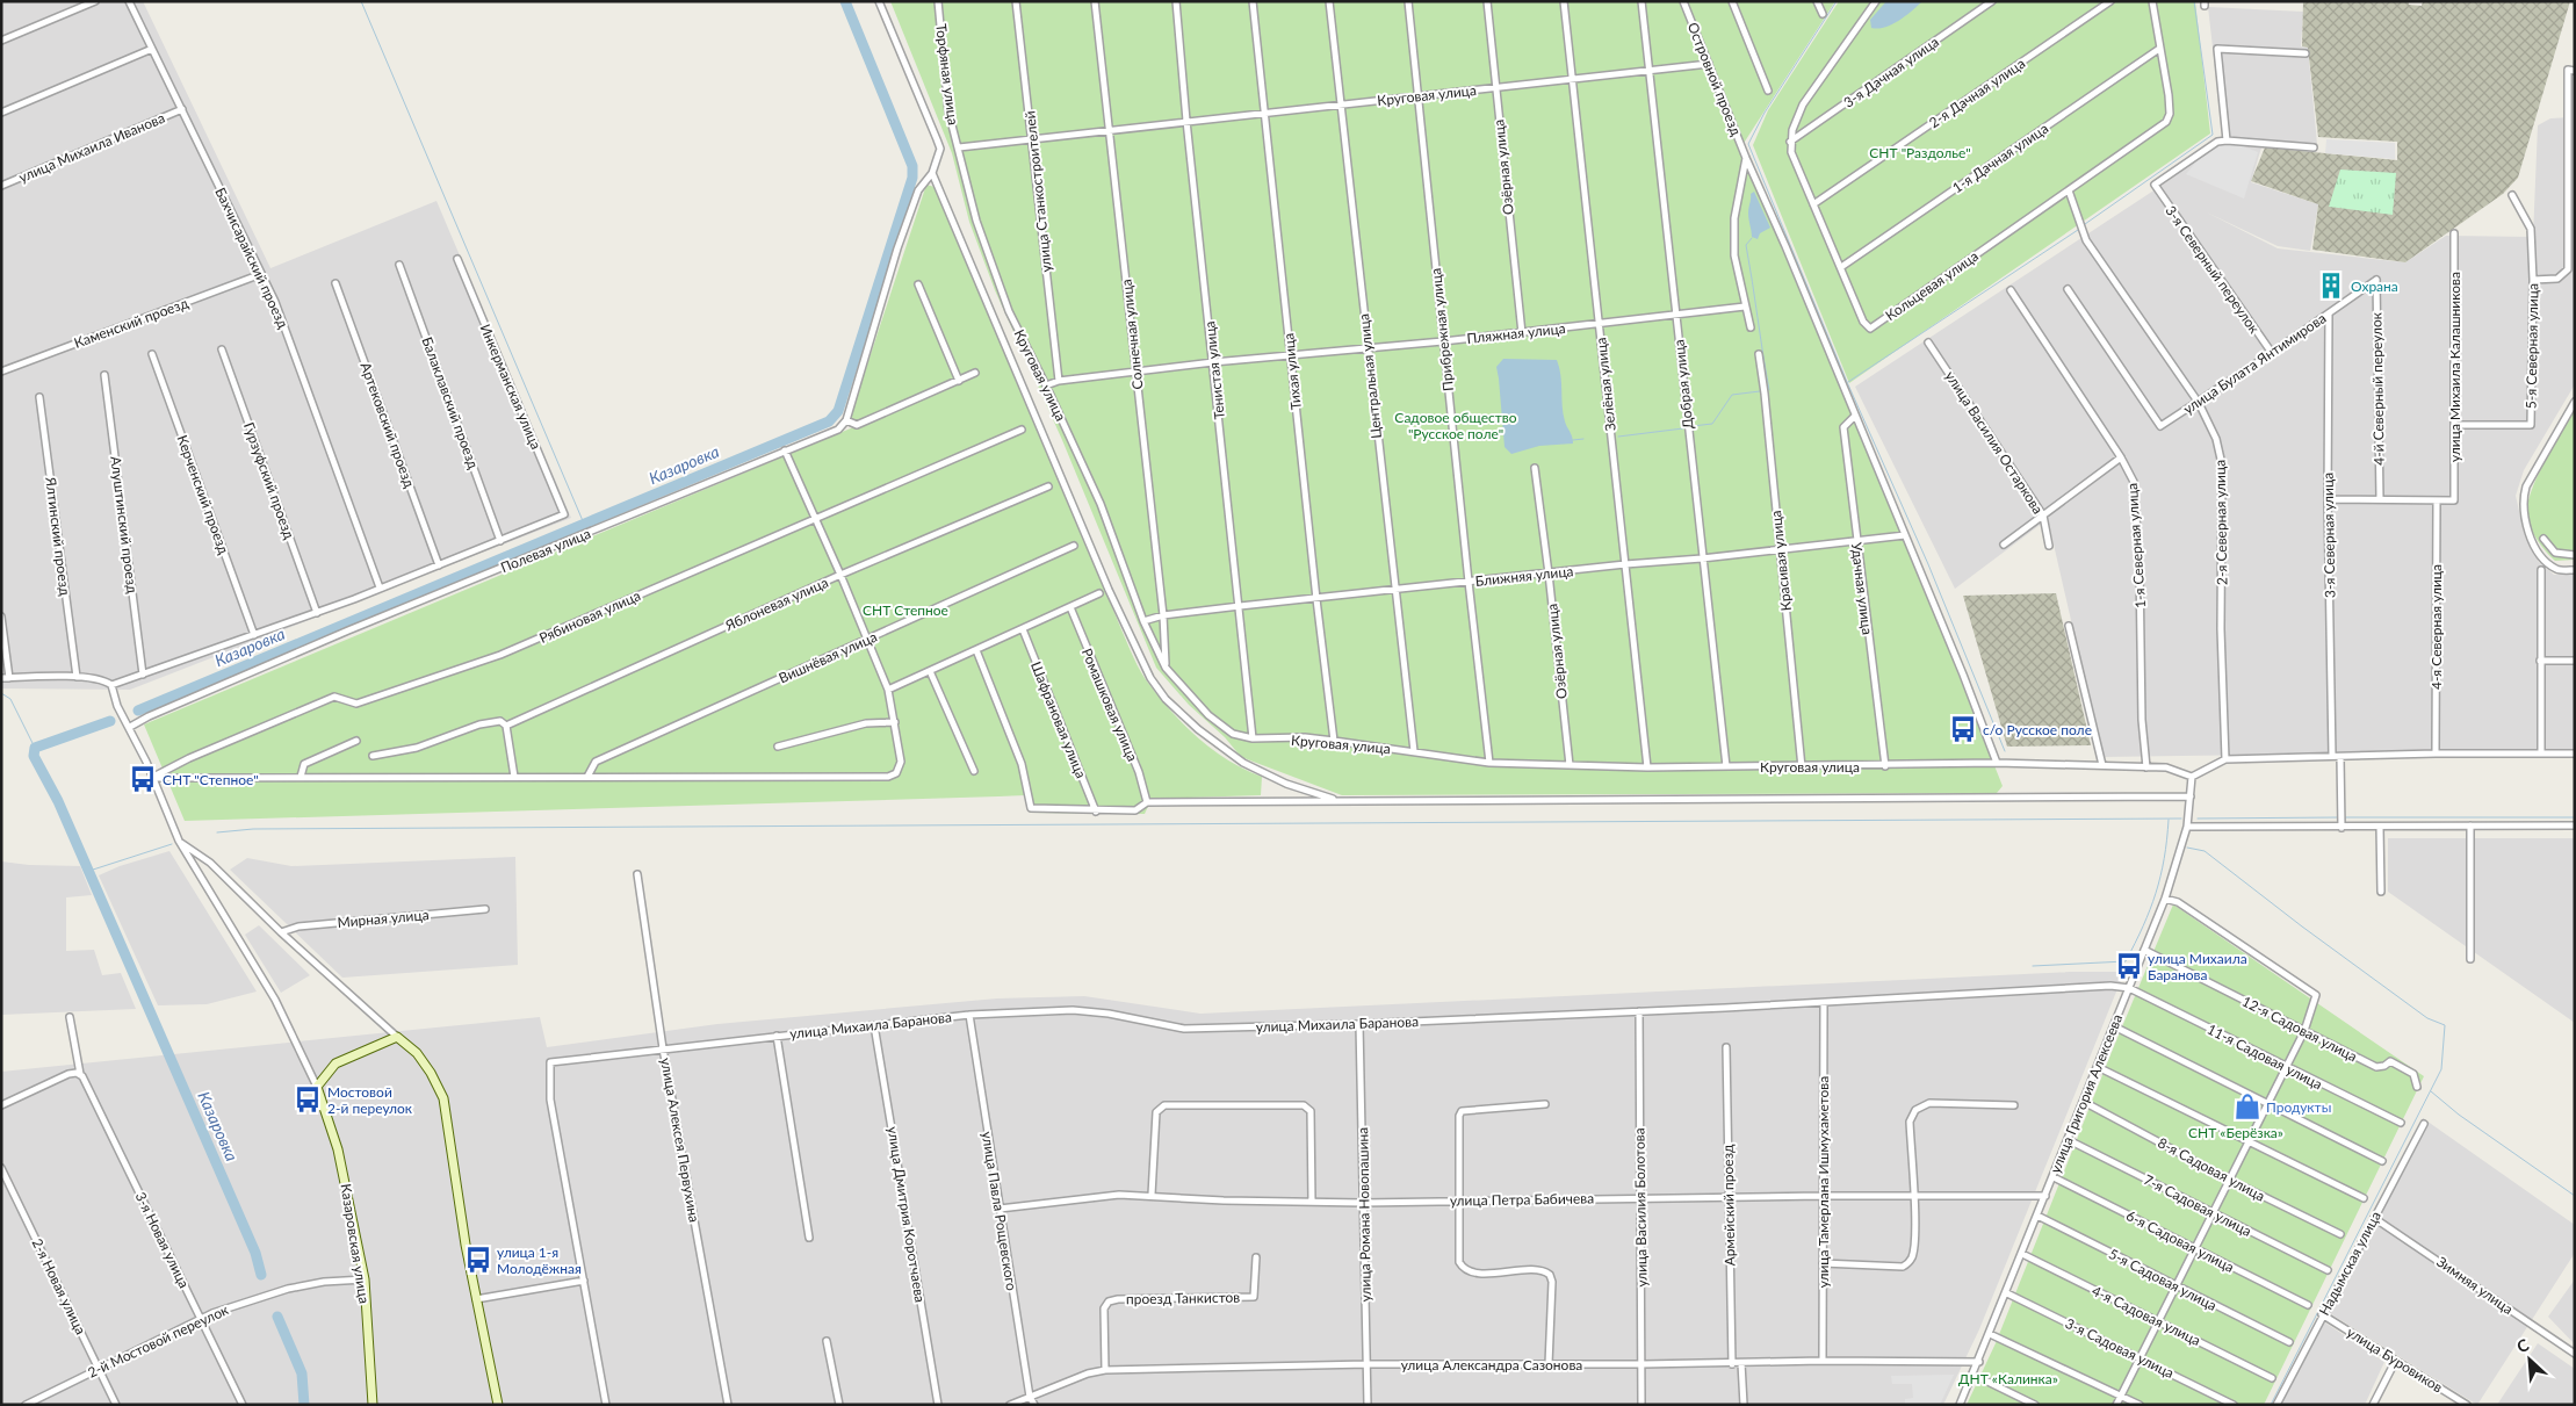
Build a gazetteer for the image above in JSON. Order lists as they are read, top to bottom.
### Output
{
  "streets": {
    "street": [
      "3-я Дачная улица",
      "Торфяная улица",
      "Островной проезд",
      "2-я Дачная улица",
      "Круговая улица",
      "улица Михаила Иванова",
      "1-я Дачная улица",
      "Озёрная улица",
      "улица Станкостроителей",
      "Бахчисарайский проезд",
      "3-я Северный переулок",
      "Кольцевая улица",
      "Каменский проезд",
      "Прибрежная улица",
      "Пляжная улица",
      "Солнечная улица",
      "5-я Северная улица",
      "улица Булата Янтимирова",
      "улица Михаила Калашникова",
      "Тенистая улица",
      "Тихая улица",
      "Центральная улица",
      "Зелёная улица",
      "Добрая улица",
      "Инкерманская улица",
      "4-й Северный переулок",
      "Балаклавский проезд",
      "Артековский проезд",
      "улица Василия Остаркова",
      "Гурзуфский проезд",
      "Керченский проезд",
      "2-я Северная улица",
      "Алуштинский проезд",
      "3-я Северная улица",
      "Ялтинский проезд",
      "1-я Северная улица",
      "Полевая улица",
      "Красивая улица",
      "Ближняя улица",
      "Удачная улица",
      "Яблоневая улица",
      "Рябиновая улица",
      "4-я Северная улица",
      "Вишнёвая улица",
      "Ромашковая улица",
      "Шафрановая улица",
      "Мирная улица",
      "улица Михаила Баранова",
      "12-я Садовая улица",
      "11-я Садовая улица",
      "улица Григория Алексеева",
      "улица Алексея Первухина",
      "8-я Садовая улица",
      "улица Тамерлана Ишмухаметова",
      "улица Петра Бабичева",
      "Армейский проезд",
      "7-я Садовая улица",
      "улица Василия Болотова",
      "улица Павла Рощевского",
      "улица Дмитрия Коротчаева",
      "улица Романа Новопашина",
      "3-я Новая улица",
      "6-я Садовая улица",
      "Казаровская улица",
      "Надымская улица",
      "5-я Садовая улица",
      "Зимняя улица",
      "2-я Новая улица",
      "проезд Танкистов",
      "4-я Садовая улица",
      "2-й Мостовой переулок",
      "3-я Садовая улица",
      "улица Буровиков",
      "улица Александра Сазонова"
    ]
  },
  "crossings": [
    ["3-я Дачная улица", "Кольцевая улица"],
    ["Торфяная улица", "Круговая улица"],
    ["Островной проезд", "Круговая улица"],
    ["2-я Дачная улица", "Кольцевая улица"],
    ["Круговая улица", "Озёрная улица"],
    ["Круговая улица", "улица Станкостроителей"],
    ["Круговая улица", "Прибрежная улица"],
    ["Круговая улица", "Пляжная улица"],
    ["Круговая улица", "Солнечная улица"],
    ["Круговая улица", "Тенистая улица"],
    ["Круговая улица", "Тихая улица"],
    ["Круговая улица", "Центральная улица"],
    ["Круговая улица", "Зелёная улица"],
    ["Круговая улица", "Добрая улица"],
    ["Круговая улица", "1-я Северная улица"],
    ["Круговая улица", "Красивая улица"],
    ["Круговая улица", "Ближняя улица"],
    ["Круговая улица", "Удачная улица"],
    ["Круговая улица", "улица Григория Алексеева"],
    ["улица Михаила Иванова", "Бахчисарайский проезд"],
    ["1-я Дачная улица", "Кольцевая улица"],
    ["Озёрная улица", "Пляжная улица"],
    ["Озёрная улица", "Ближняя улица"],
    ["улица Станкостроителей", "Пляжная улица"],
    ["Бахчисарайский проезд", "Каменский проезд"],
    ["3-я Северный переулок", "улица Булата Янтимирова"],
    ["Кольцевая улица", "2-я Северная улица"],
    ["Прибрежная улица", "Пляжная улица"],
    ["Прибрежная улица", "Ближняя улица"],
    ["Пляжная улица", "Солнечная улица"],
    ["Пляжная улица", "Тенистая улица"],
    ["Пляжная улица", "Тихая улица"],
    ["Пляжная улица", "Центральная улица"],
    ["Пляжная улица", "Зелёная улица"],
    ["Пляжная улица", "Добрая улица"],
    ["Солнечная улица", "Ближняя улица"],
    ["5-я Северная улица", "улица Михаила Калашникова"],
    ["улица Булата Янтимирова", "4-й Северный переулок"],
    ["улица Булата Янтимирова", "2-я Северная улица"],
    ["улица Булата Янтимирова", "3-я Северная улица"],
    ["улица Михаила Калашникова", "4-я Северная улица"],
    ["Тенистая улица", "Ближняя улица"],
    ["Тихая улица", "Ближняя улица"],
    ["Центральная улица", "Ближняя улица"],
    ["Зелёная улица", "Ближняя улица"],
    ["Добрая улица", "Ближняя улица"],
    ["Инкерманская улица", "Балаклавский проезд"],
    ["Красивая улица", "Ближняя улица"],
    ["Ближняя улица", "Удачная улица"],
    ["улица Михаила Баранова", "11-я Садовая улица"],
    ["улица Михаила Баранова", "улица Григория Алексеева"],
    ["улица Михаила Баранова", "улица Алексея Первухина"],
    ["улица Михаила Баранова", "улица Тамерлана Ишмухаметова"],
    ["улица Михаила Баранова", "улица Василия Болотова"],
    ["улица Михаила Баранова", "улица Павла Рощевского"],
    ["улица Михаила Баранова", "улица Дмитрия Коротчаева"],
    ["улица Михаила Баранова", "улица Романа Новопашина"],
    ["12-я Садовая улица", "улица Григория Алексеева"],
    ["11-я Садовая улица", "улица Григория Алексеева"],
    ["улица Григория Алексеева", "8-я Садовая улица"],
    ["улица Григория Алексеева", "улица Петра Бабичева"],
    ["улица Григория Алексеева", "7-я Садовая улица"],
    ["улица Григория Алексеева", "6-я Садовая улица"],
    ["улица Григория Алексеева", "5-я Садовая улица"],
    ["улица Григория Алексеева", "4-я Садовая улица"],
    ["улица Григория Алексеева", "3-я Садовая улица"],
    ["улица Григория Алексеева", "улица Александра Сазонова"],
    ["улица Тамерлана Ишмухаметова", "улица Петра Бабичева"],
    ["улица Тамерлана Ишмухаметова", "улица Александра Сазонова"],
    ["улица Петра Бабичева", "Армейский проезд"],
    ["улица Петра Бабичева", "улица Василия Болотова"],
    ["улица Петра Бабичева", "улица Павла Рощевского"],
    ["улица Петра Бабичева", "улица Романа Новопашина"],
    ["Армейский проезд", "улица Александра Сазонова"],
    ["улица Василия Болотова", "улица Александра Сазонова"],
    ["улица Павла Рощевского", "улица Александра Сазонова"],
    ["улица Романа Новопашина", "улица Александра Сазонова"],
    ["3-я Новая улица", "2-й Мостовой переулок"],
    ["Казаровская улица", "2-й Мостовой переулок"],
    ["Надымская улица", "Зимняя улица"],
    ["Надымская улица", "улица Буровиков"],
    ["2-я Новая улица", "2-й Мостовой переулок"],
    ["проезд Танкистов", "улица Александра Сазонова"]
  ],
  "water": ["Казаровка"],
  "parks": [
    "СНТ \"Раздолье\"",
    "Садовое общество \"Русское поле\"",
    "СНТ Степное",
    "СНТ «Берёзка»",
    "ДНТ «Калинка»"
  ],
  "places": {
    "building": ["Охрана"],
    "bus stop": [
      "с/о Русское поле",
      "СНТ \"Степное\"",
      "улица Михаила Баранова",
      "Мостовой 2-й переулок",
      "улица 1-я Молодёжная"
    ],
    "shop": ["Продукты"]
  },
  "north": "top left"
}
